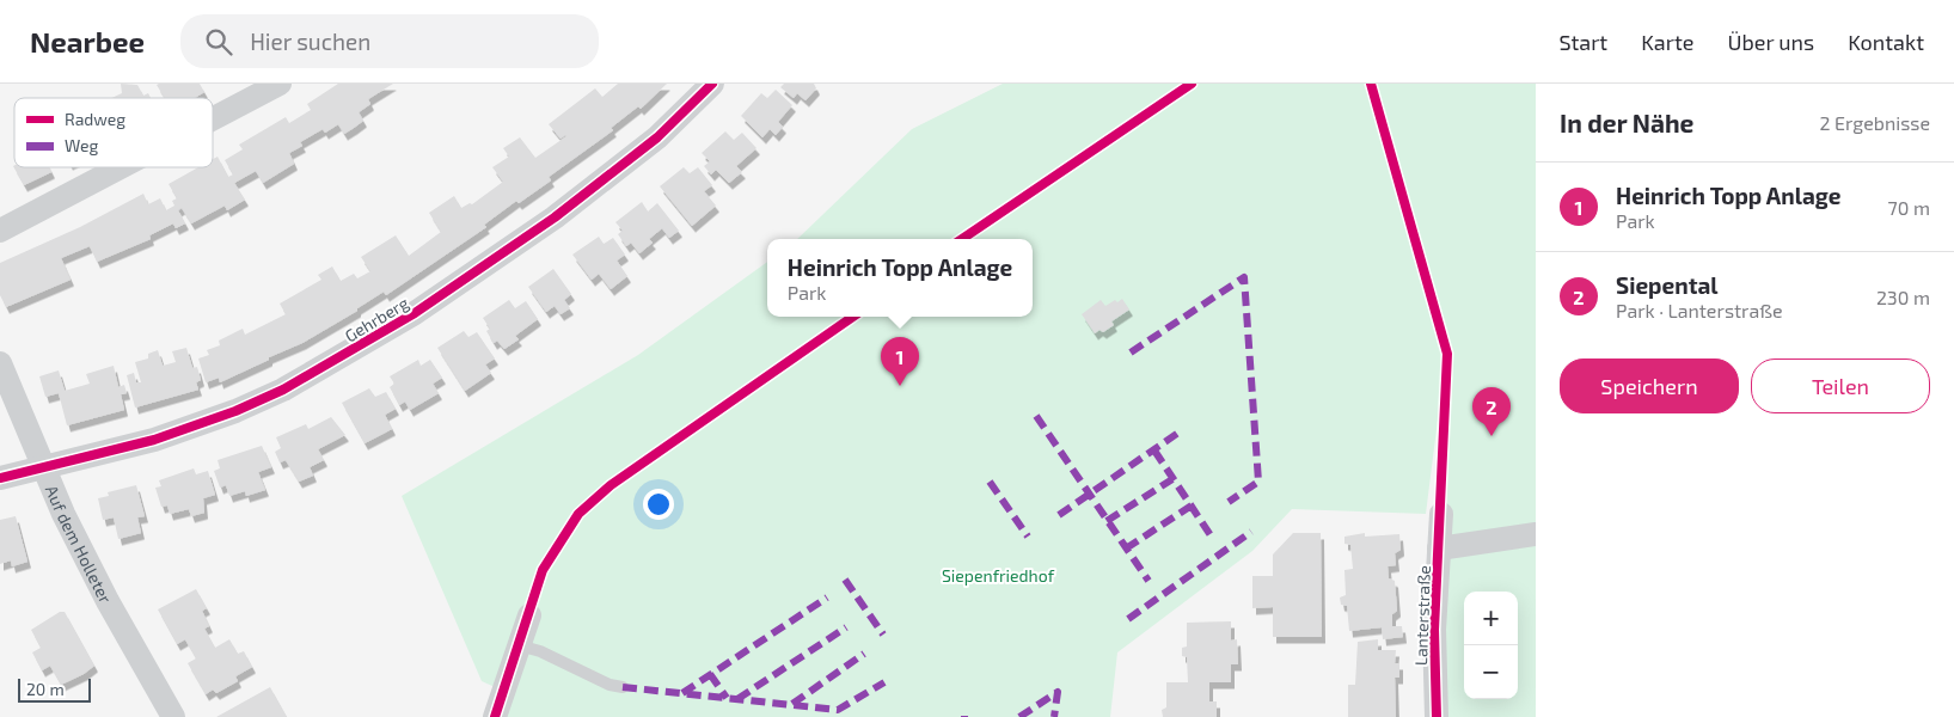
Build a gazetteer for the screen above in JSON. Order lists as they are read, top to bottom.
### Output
{
  "streets": {
    "street": ["Gehrberg", "Auf dem Holleter", "Lanterstraße"]
  },
  "crossings": [
    ["Gehrberg", "Auf dem Holleter"]
  ],
  "parks": ["Siepenfriedhof"],
  "legend": ["Radweg", "Weg"],
  "scale_bar": "20 m",
  "page": {
    "header": "Nearbee",
    "search": "Hier suchen",
    "nav": [
      "Start",
      "Karte",
      "Über uns",
      "Kontakt"
    ],
    "heading": ["In der Nähe", "2 Ergebnisse"],
    "list": [
      {
        "mark": "1",
        "name": "Heinrich Topp Anlage",
        "note": "Park",
        "value": "70 m"
      },
      {
        "mark": "2",
        "name": "Siepental",
        "note": "Park · Lanterstraße",
        "value": "230 m"
      }
    ],
    "popup": ["Heinrich Topp Anlage", "Park"],
    "pins": ["1", "2"],
    "buttons": ["Speichern", "Teilen"],
    "map_buttons": ["+", "−"],
    "scale": "20 m"
  }
}
